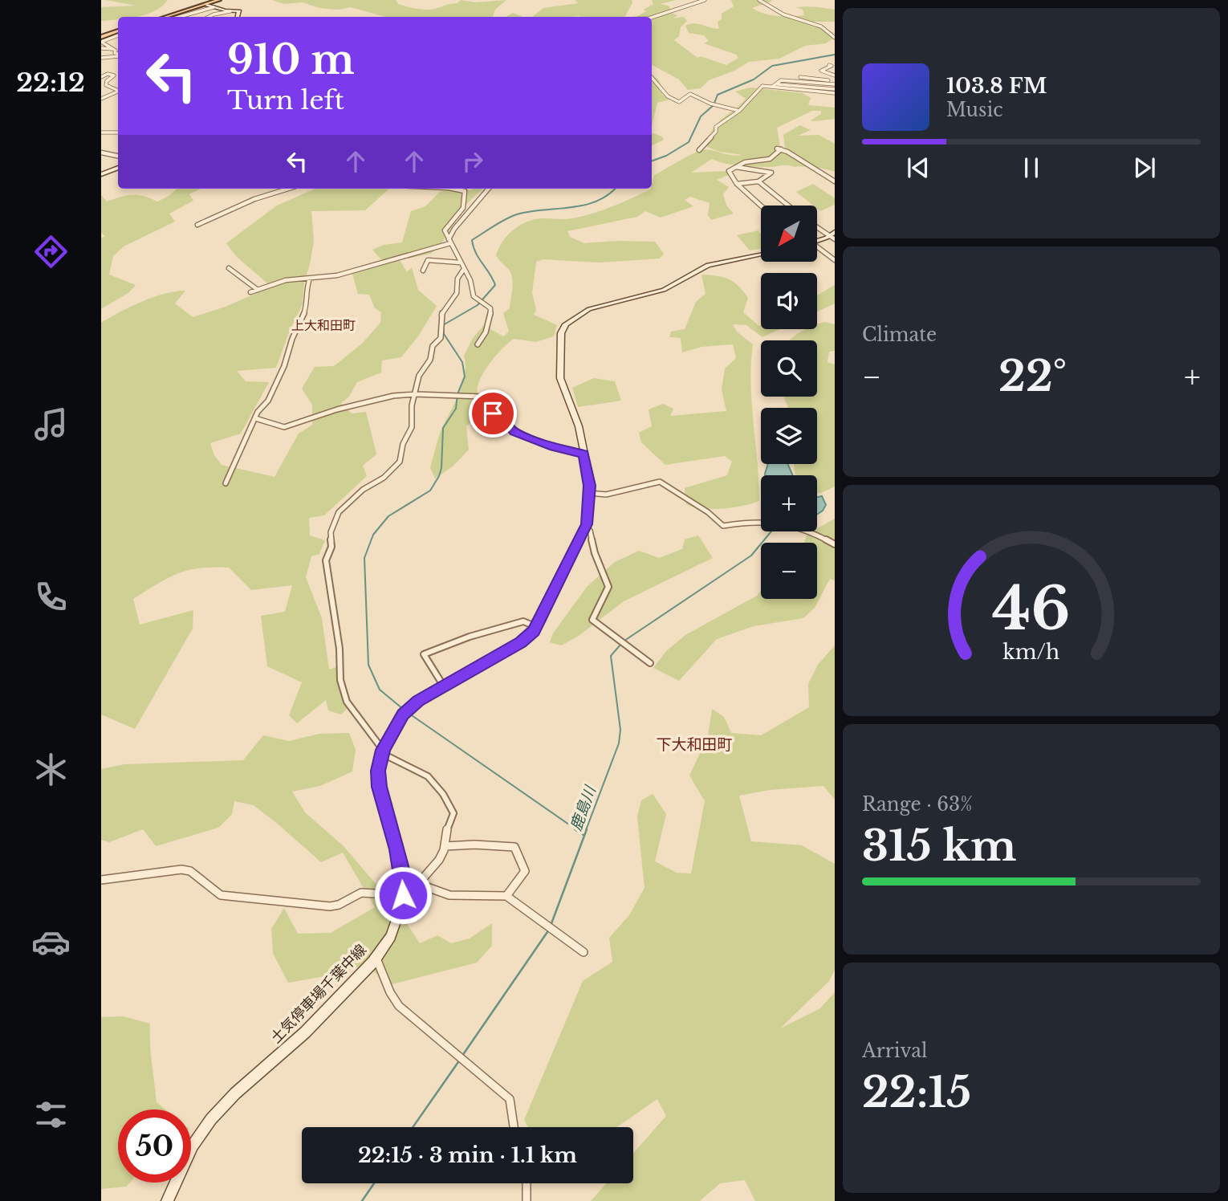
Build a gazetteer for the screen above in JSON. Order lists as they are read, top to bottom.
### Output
{
  "streets": {
    "main road": ["土気停車場千葉中線"]
  },
  "districts": ["上大和田町", "下大和田町"],
  "water": ["鹿島川"],
  "north": "bottom left",
  "page": {
    "tabs": "22:12",
    "turn": ["910 m", "Turn left"],
    "song": ["103.8 FM", "Music"],
    "map_buttons": ["+", "−"],
    "tile": [
      "Climate",
      ["Range · 63%", "315 km"],
      ["Arrival", "22:15"]
    ],
    "heat": ["−", "22°", "+"],
    "limit": "50",
    "trip": "22:15 · 3 min · 1.1 km",
    "gauge": ["46", "km/h"]
  }
}
